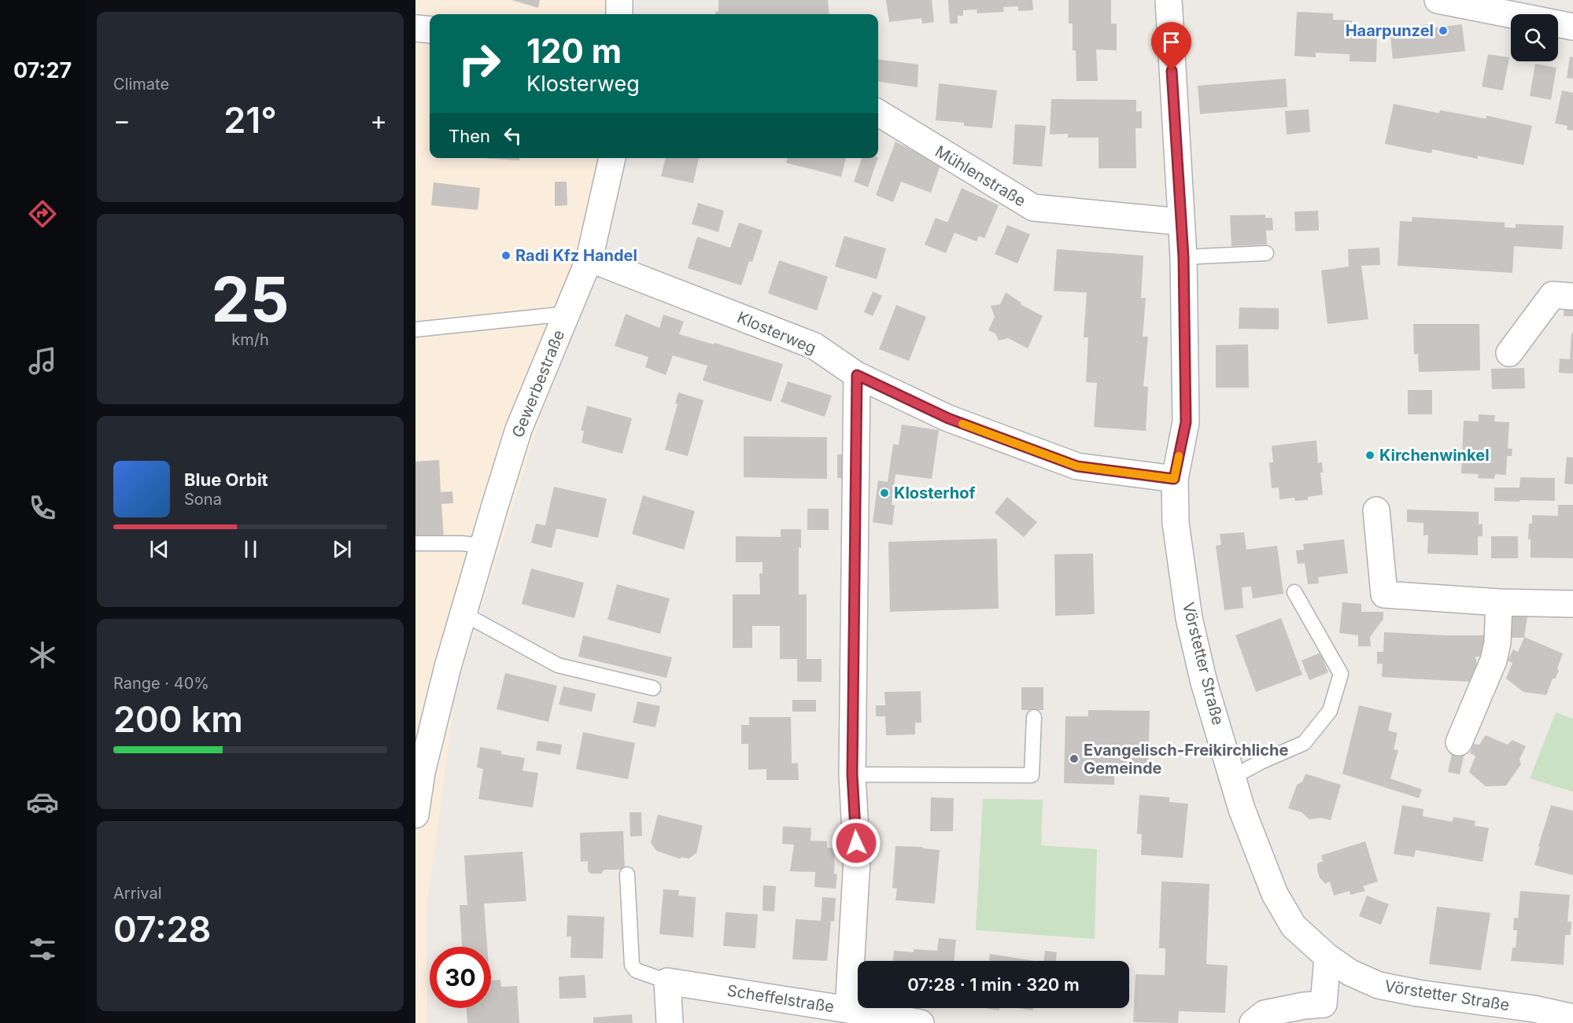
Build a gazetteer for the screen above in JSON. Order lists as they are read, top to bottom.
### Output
{
  "streets": {
    "street": [
      "Mühlenstraße",
      "Klosterweg",
      "Gewerbestraße",
      "Vörstetter Straße",
      "Scheffelstraße"
    ]
  },
  "crossings": [
    ["Mühlenstraße", "Vörstetter Straße"],
    ["Klosterweg", "Gewerbestraße"],
    ["Klosterweg", "Vörstetter Straße"]
  ],
  "places": [
    "Haarpunzel",
    "Radi Kfz Handel",
    "Kirchenwinkel",
    "Klosterhof",
    "Evangelisch-Freikirchliche Gemeinde"
  ],
  "page": {
    "tabs": "07:27",
    "tile": [
      "Climate",
      ["25", "km/h"],
      ["Range · 40%", "200 km"],
      ["Arrival", "07:28"]
    ],
    "turn": ["120 m", "Klosterweg"],
    "heat": ["−", "21°", "+"],
    "then": "Then",
    "song": ["Blue Orbit", "Sona"],
    "limit": "30",
    "trip": "07:28 · 1 min · 320 m"
  }
}
